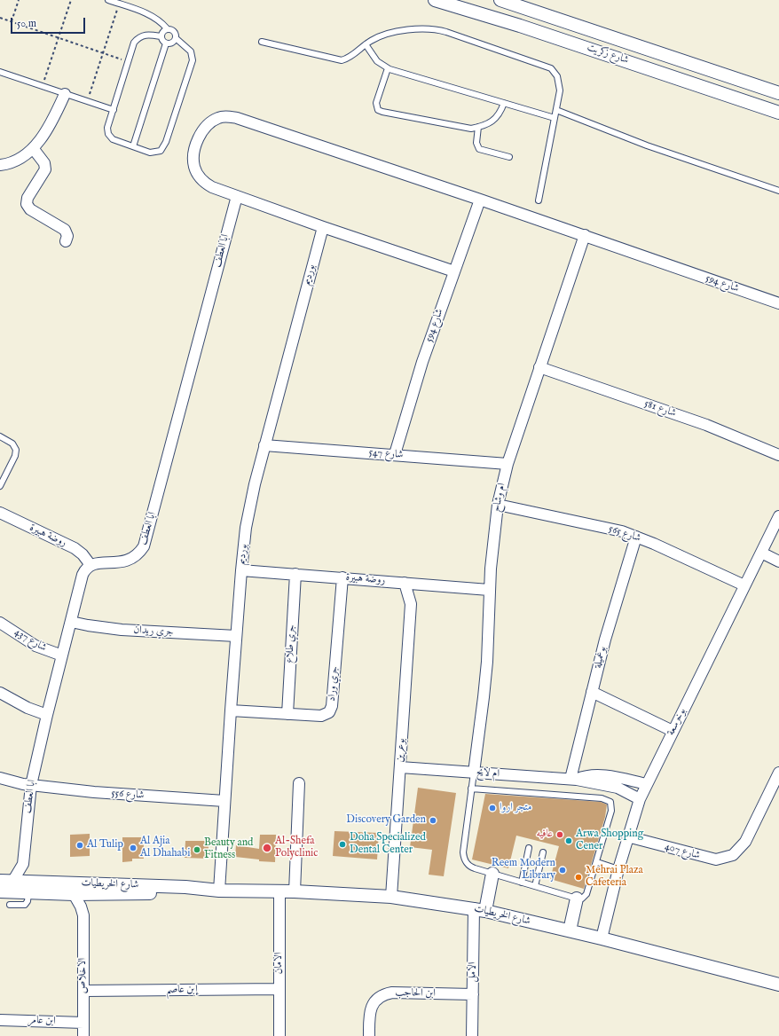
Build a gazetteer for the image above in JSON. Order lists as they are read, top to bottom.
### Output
{
  "streets": {
    "street": [
      "شارع زكريت",
      "ابا العطف",
      "بورديم",
      "شارع 594",
      "شارع 581",
      "شارع 547",
      "ام وشاح",
      "شارع 565",
      "روضة هبيرة",
      "جري ريدان",
      "شارع 437",
      "جري طلاع",
      "بوغميلة",
      "جري وراد",
      "بوخرسعة",
      "بوعرين",
      "ام لايح",
      "شارع 556",
      "شارع 407",
      "شارع الخريطيات",
      "الامان",
      "الامل",
      "الاخلاص",
      "إبن عاصم",
      "ابن الحاجب",
      "ابن عامر"
    ]
  },
  "crossings": [
    ["ابا العطف", "شارع 594"],
    ["ابا العطف", "روضة هبيرة"],
    ["ابا العطف", "جري ريدان"],
    ["ابا العطف", "شارع 437"],
    ["ابا العطف", "شارع 556"],
    ["بورديم", "شارع 594"],
    ["بورديم", "شارع 547"],
    ["بورديم", "روضة هبيرة"],
    ["بورديم", "جري ريدان"],
    ["بورديم", "جري وراد"],
    ["بورديم", "شارع 556"],
    ["بورديم", "شارع الخريطيات"],
    ["شارع 594", "شارع 547"],
    ["شارع 594", "ام وشاح"],
    ["شارع 581", "ام وشاح"],
    ["شارع 547", "ام وشاح"],
    ["ام وشاح", "شارع 565"],
    ["ام وشاح", "روضة هبيرة"],
    ["ام وشاح", "ام لايح"],
    ["شارع 565", "بوغميلة"],
    ["شارع 565", "بوخرسعة"],
    ["روضة هبيرة", "جري طلاع"],
    ["روضة هبيرة", "جري وراد"],
    ["روضة هبيرة", "بوعرين"],
    ["جري طلاع", "جري وراد"],
    ["بوغميلة", "ام لايح"],
    ["بوخرسعة", "ام لايح"],
    ["بوخرسعة", "شارع 407"],
    ["بوخرسعة", "شارع الخريطيات"],
    ["بوعرين", "ام لايح"],
    ["بوعرين", "شارع الخريطيات"],
    ["شارع الخريطيات", "الامان"],
    ["شارع الخريطيات", "الامل"],
    ["شارع الخريطيات", "الاخلاص"],
    ["الامان", "إبن عاصم"],
    ["الامل", "ابن الحاجب"],
    ["الاخلاص", "إبن عاصم"],
    ["الاخلاص", "ابن عامر"]
  ],
  "places": [
    "متجر اروا",
    "Discovery Garden",
    "عافيه",
    "Arwa Shopping Cener",
    "Doha Specialized Dental Center",
    "Al Tulip",
    "Al Ajia Al Dhahabi",
    "Al-Shefa Polyclinic",
    "Beauty and Fitness",
    "Reem Modern Library",
    "Mehrai Plaza Cafeteria"
  ],
  "scale_bar": "50 m"
}
